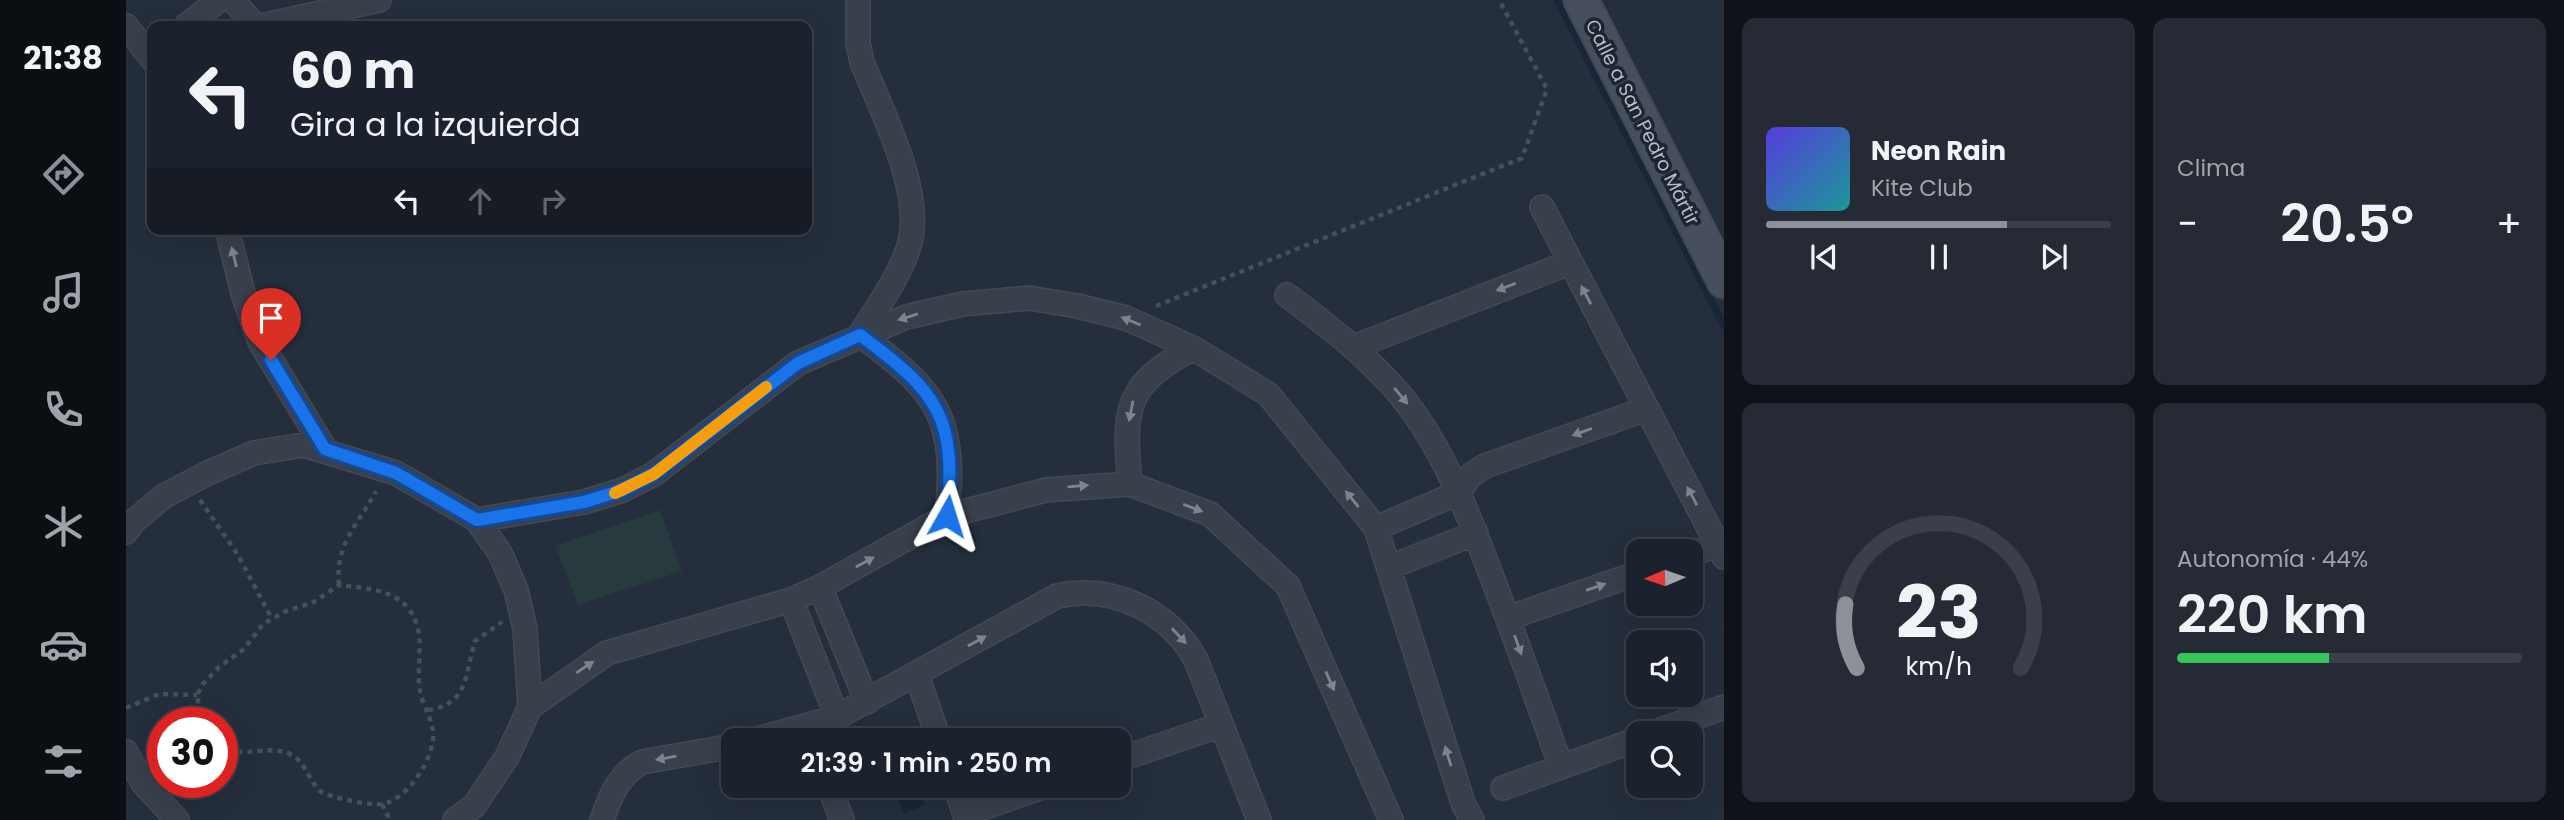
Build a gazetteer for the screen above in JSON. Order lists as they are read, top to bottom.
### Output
{
  "streets": {
    "main road": ["Calle a San Pedro Mártir"]
  },
  "north": "left",
  "page": {
    "tabs": "21:38",
    "tile": [
      "Clima",
      ["Autonomía · 44%", "220 km"]
    ],
    "turn": ["60 m", "Gira a la izquierda"],
    "song": ["Neon Rain", "Kite Club"],
    "heat": ["−", "20.5°", "+"],
    "limit": "30",
    "trip": "21:39 · 1 min · 250 m",
    "gauge": ["23", "km/h"]
  }
}
